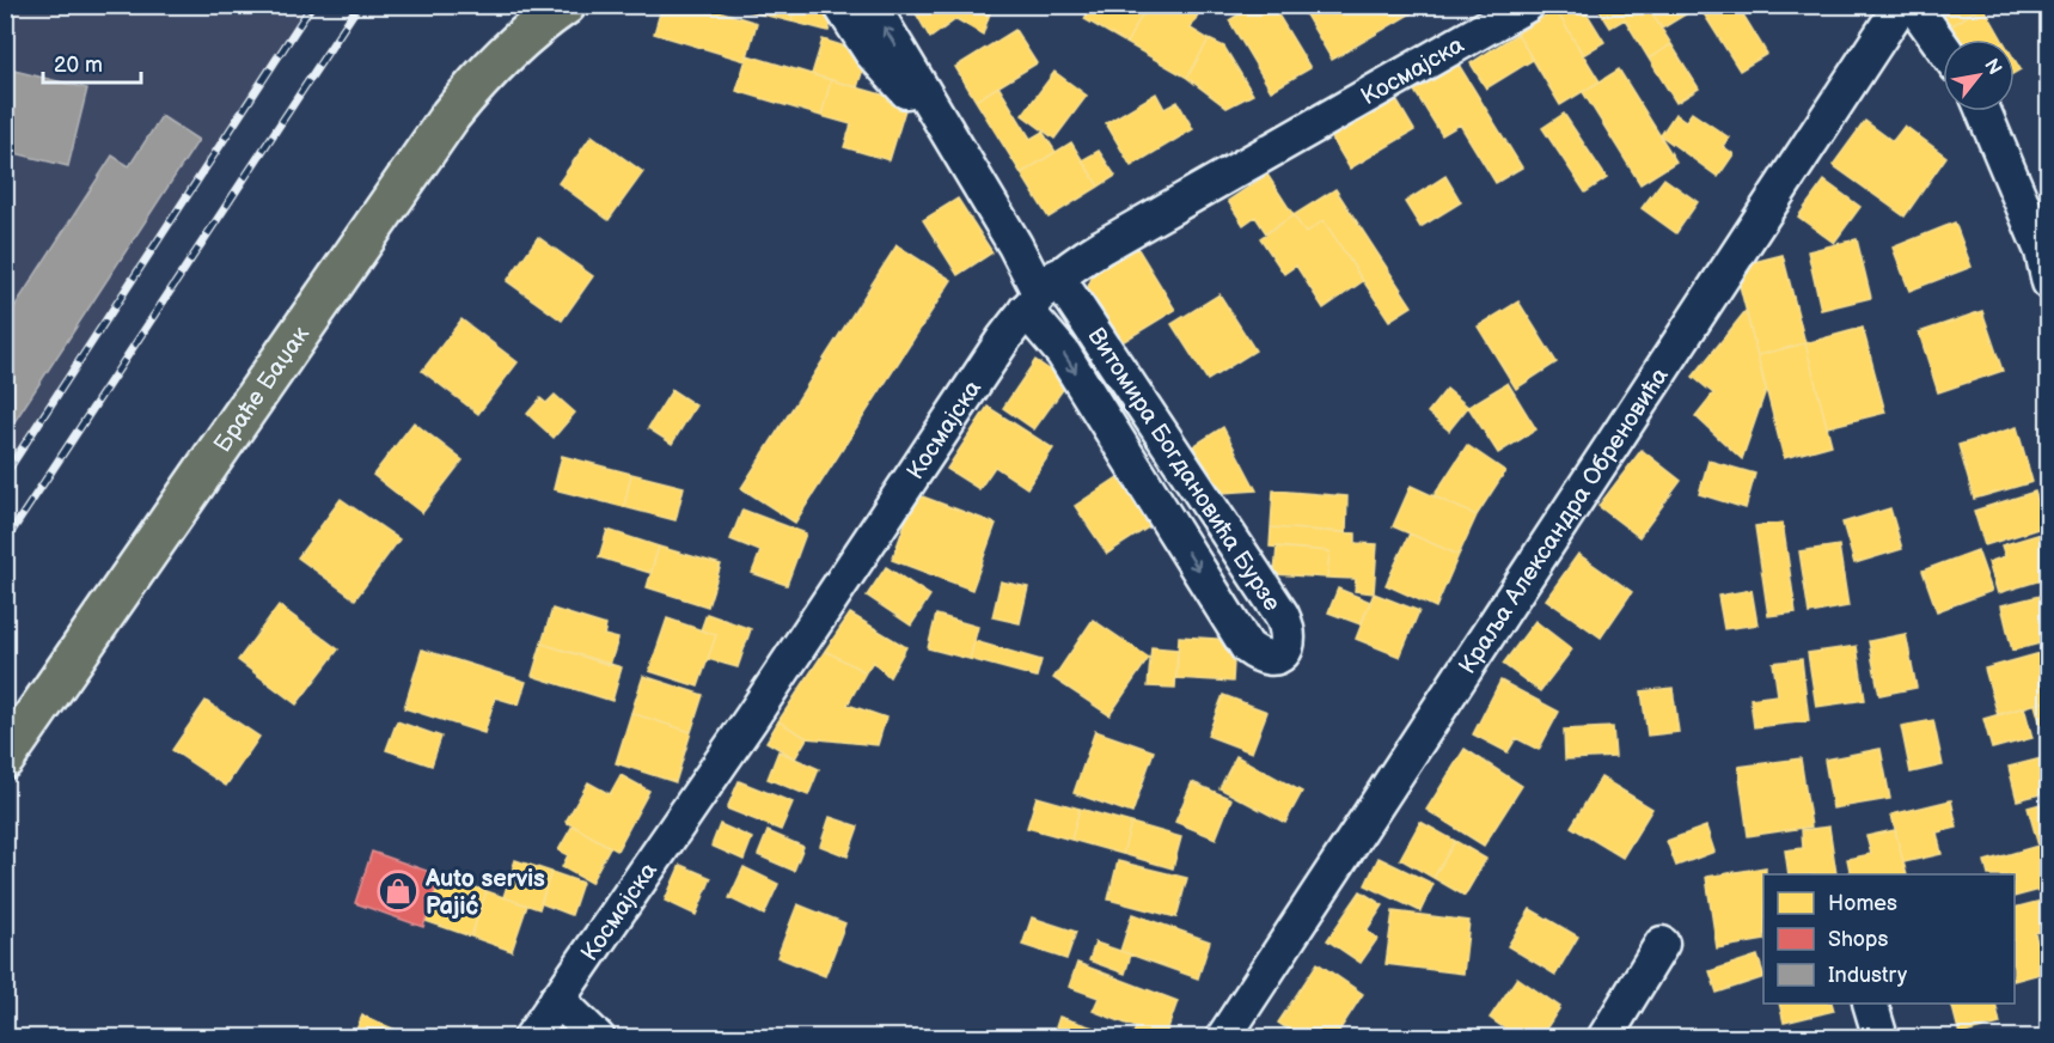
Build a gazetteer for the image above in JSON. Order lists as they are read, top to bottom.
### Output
{
  "streets": {
    "main road": ["Браће Баџак"],
    "street": ["Космајска", "Витомира Богдановића Бурзе", "Краља Александра Обреновића"]
  },
  "crossings": [
    ["Космајска", "Витомира Богдановића Бурзе"]
  ],
  "places": {
    "shop": ["Auto servis Pajić"]
  },
  "legend": ["Homes", "Shops", "Industry"],
  "scale_bar": "20 m",
  "north": "top right"
}
